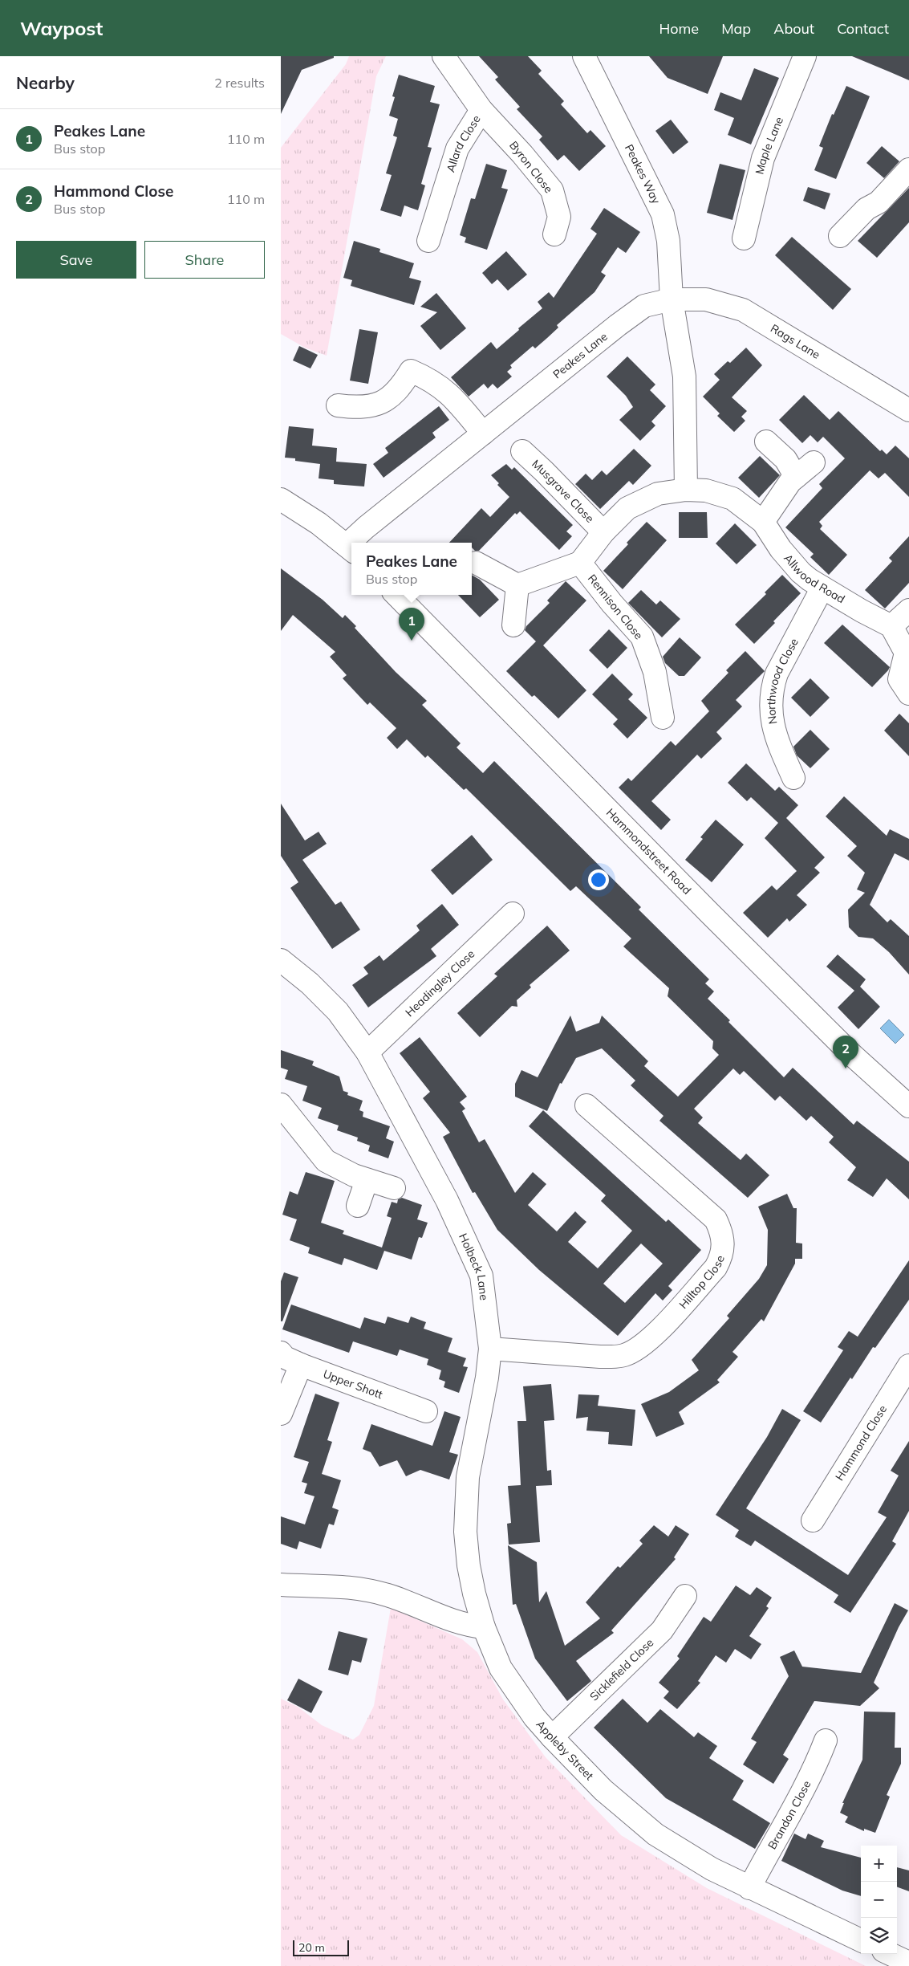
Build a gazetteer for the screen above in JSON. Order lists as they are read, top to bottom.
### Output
{
  "streets": {
    "street": [
      "Allard Close",
      "Maple Lane",
      "Byron Close",
      "Peakes Way",
      "Rags Lane",
      "Peakes Lane",
      "Musgrave Close",
      "Allwood Road",
      "Rennison Close",
      "Northwood Close",
      "Hammondstreet Road",
      "Headingley Close",
      "Holbeck Lane",
      "Hilltop Close",
      "Upper Shott",
      "Hammond Close",
      "Sicklefield Close",
      "Appleby Street",
      "Brandon Close"
    ]
  },
  "crossings": [
    ["Allard Close", "Byron Close"],
    ["Peakes Way", "Rags Lane"],
    ["Peakes Way", "Peakes Lane"],
    ["Rags Lane", "Peakes Lane"],
    ["Musgrave Close", "Allwood Road"],
    ["Allwood Road", "Rennison Close"],
    ["Allwood Road", "Northwood Close"],
    ["Headingley Close", "Holbeck Lane"],
    ["Holbeck Lane", "Hilltop Close"],
    ["Holbeck Lane", "Appleby Street"],
    ["Sicklefield Close", "Appleby Street"],
    ["Appleby Street", "Brandon Close"]
  ],
  "scale_bar": "20 m",
  "page": {
    "header": "Waypost",
    "nav": [
      "Home",
      "Map",
      "About",
      "Contact"
    ],
    "heading": ["Nearby", "2 results"],
    "list": [
      {
        "mark": "1",
        "name": "Peakes Lane",
        "note": "Bus stop",
        "value": "110 m"
      },
      {
        "mark": "2",
        "name": "Hammond Close",
        "note": "Bus stop",
        "value": "110 m"
      }
    ],
    "buttons": ["Save", "Share"],
    "popup": ["Peakes Lane", "Bus stop"],
    "pins": ["1", "2"],
    "map_buttons": ["+", "−"],
    "scale": "20 m"
  }
}
